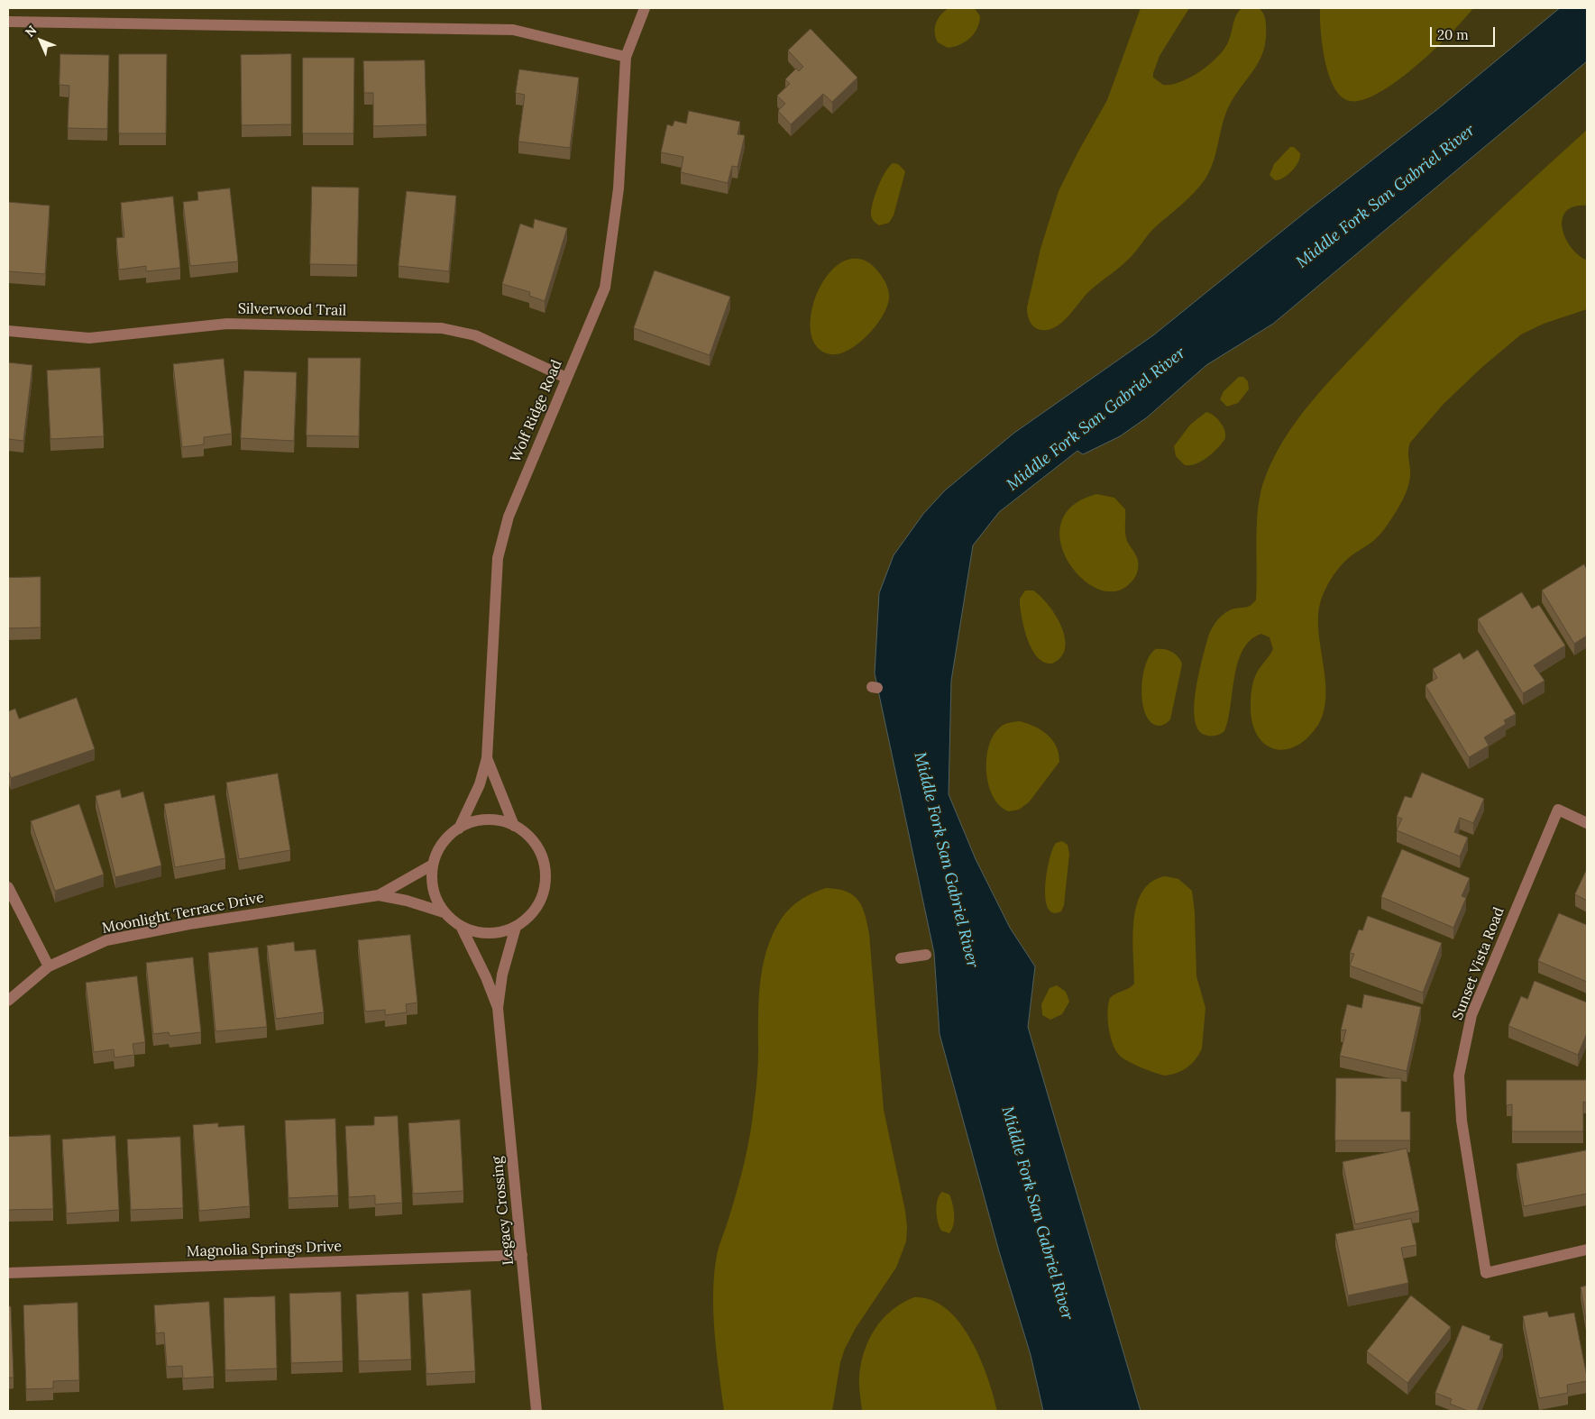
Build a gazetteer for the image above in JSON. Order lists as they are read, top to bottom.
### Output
{
  "streets": {
    "street": [
      "Silverwood Trail",
      "Wolf Ridge Road",
      "Moonlight Terrace Drive",
      "Sunset Vista Road",
      "Legacy Crossing",
      "Magnolia Springs Drive"
    ]
  },
  "crossings": [
    ["Silverwood Trail", "Wolf Ridge Road"],
    ["Wolf Ridge Road", "Moonlight Terrace Drive"],
    ["Wolf Ridge Road", "Legacy Crossing"],
    ["Moonlight Terrace Drive", "Legacy Crossing"],
    ["Legacy Crossing", "Magnolia Springs Drive"]
  ],
  "water": ["Middle Fork San Gabriel River"],
  "scale_bar": "20 m",
  "north": "top left"
}
